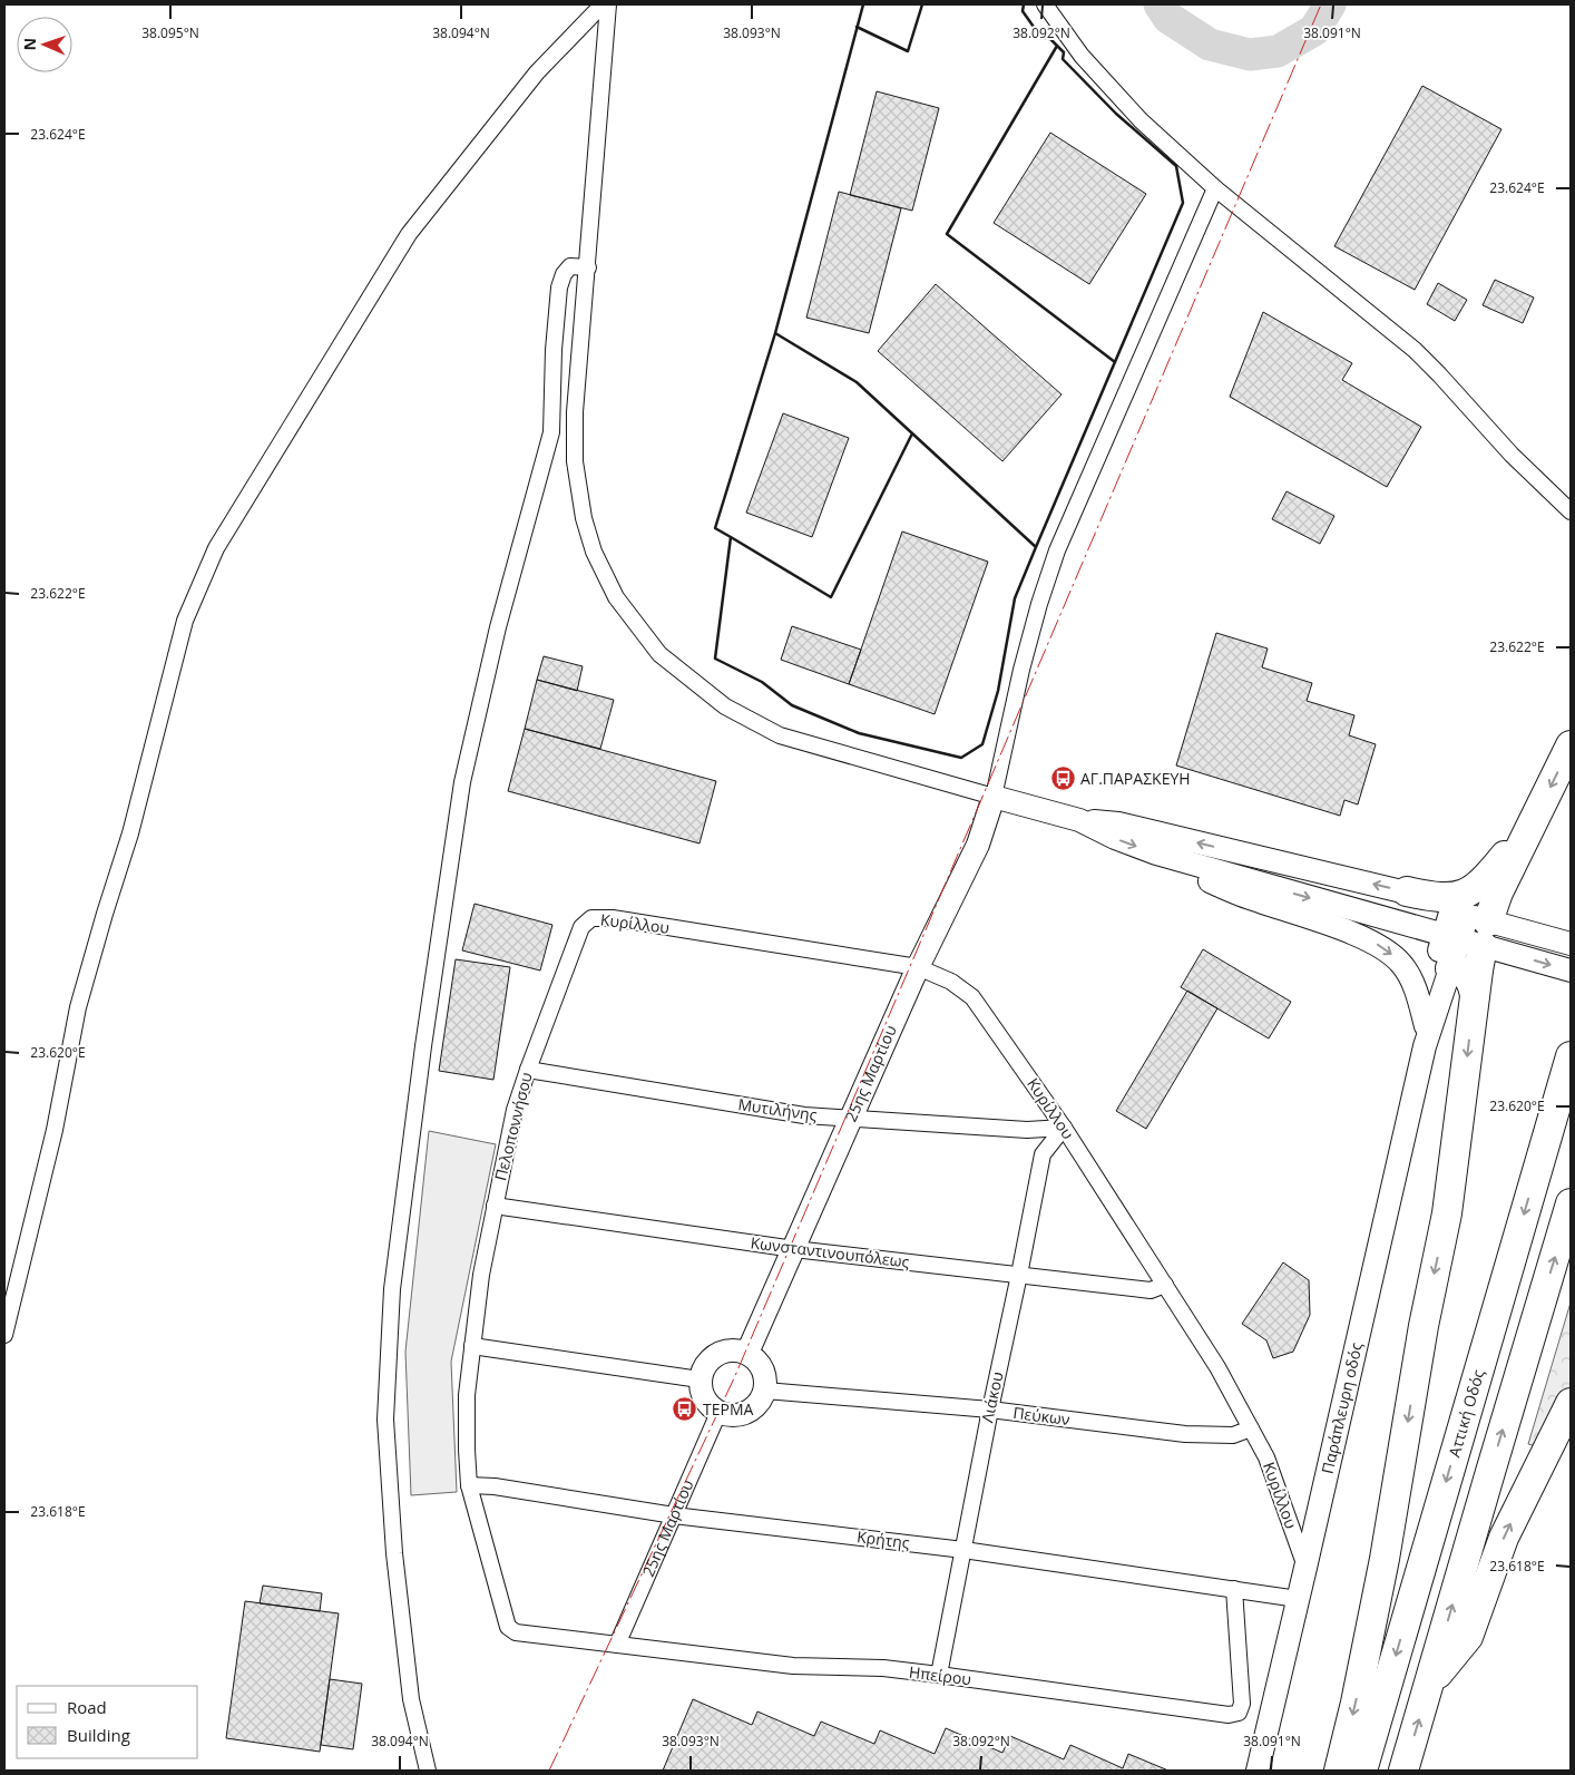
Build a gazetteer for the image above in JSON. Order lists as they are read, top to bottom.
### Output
{
  "streets": {
    "highway": ["Αττική Οδός"],
    "street": [
      "Κυρίλλου",
      "25ης Μαρτίου",
      "Μυτιλήνης",
      "Πελοποννήσου",
      "Κωνσταντινουπόλεως",
      "Λιάκου",
      "Παράπλευρη οδός",
      "Πεύκων",
      "Κρήτης",
      "Ηπείρου"
    ]
  },
  "crossings": [
    ["Κυρίλλου", "25ης Μαρτίου"],
    ["Κυρίλλου", "Μυτιλήνης"],
    ["Κυρίλλου", "Πελοποννήσου"],
    ["Κυρίλλου", "Κωνσταντινουπόλεως"],
    ["Κυρίλλου", "Λιάκου"],
    ["Κυρίλλου", "Παράπλευρη οδός"],
    ["Κυρίλλου", "Πεύκων"],
    ["25ης Μαρτίου", "Μυτιλήνης"],
    ["25ης Μαρτίου", "Κωνσταντινουπόλεως"],
    ["25ης Μαρτίου", "Πεύκων"],
    ["25ης Μαρτίου", "Κρήτης"],
    ["25ης Μαρτίου", "Ηπείρου"],
    ["Μυτιλήνης", "Πελοποννήσου"],
    ["Μυτιλήνης", "Λιάκου"],
    ["Πελοποννήσου", "Κωνσταντινουπόλεως"],
    ["Πελοποννήσου", "Κρήτης"],
    ["Πελοποννήσου", "Ηπείρου"],
    ["Κωνσταντινουπόλεως", "Λιάκου"],
    ["Λιάκου", "Πεύκων"],
    ["Λιάκου", "Κρήτης"],
    ["Λιάκου", "Ηπείρου"],
    ["Παράπλευρη οδός", "Κρήτης"],
    ["Κρήτης", "Ηπείρου"]
  ],
  "places": {
    "bus stop": ["ΑΓ.ΠΑΡΑΣΚΕΥΗ", "ΤΕΡΜΑ"]
  },
  "legend": ["Road", "Building"],
  "north": "left",
  "coordinates": [
    "38.095°N",
    "38.094°N",
    "38.093°N",
    "38.092°N",
    "38.091°N",
    "23.624°E",
    "23.622°E",
    "23.620°E",
    "23.618°E"
  ]
}
